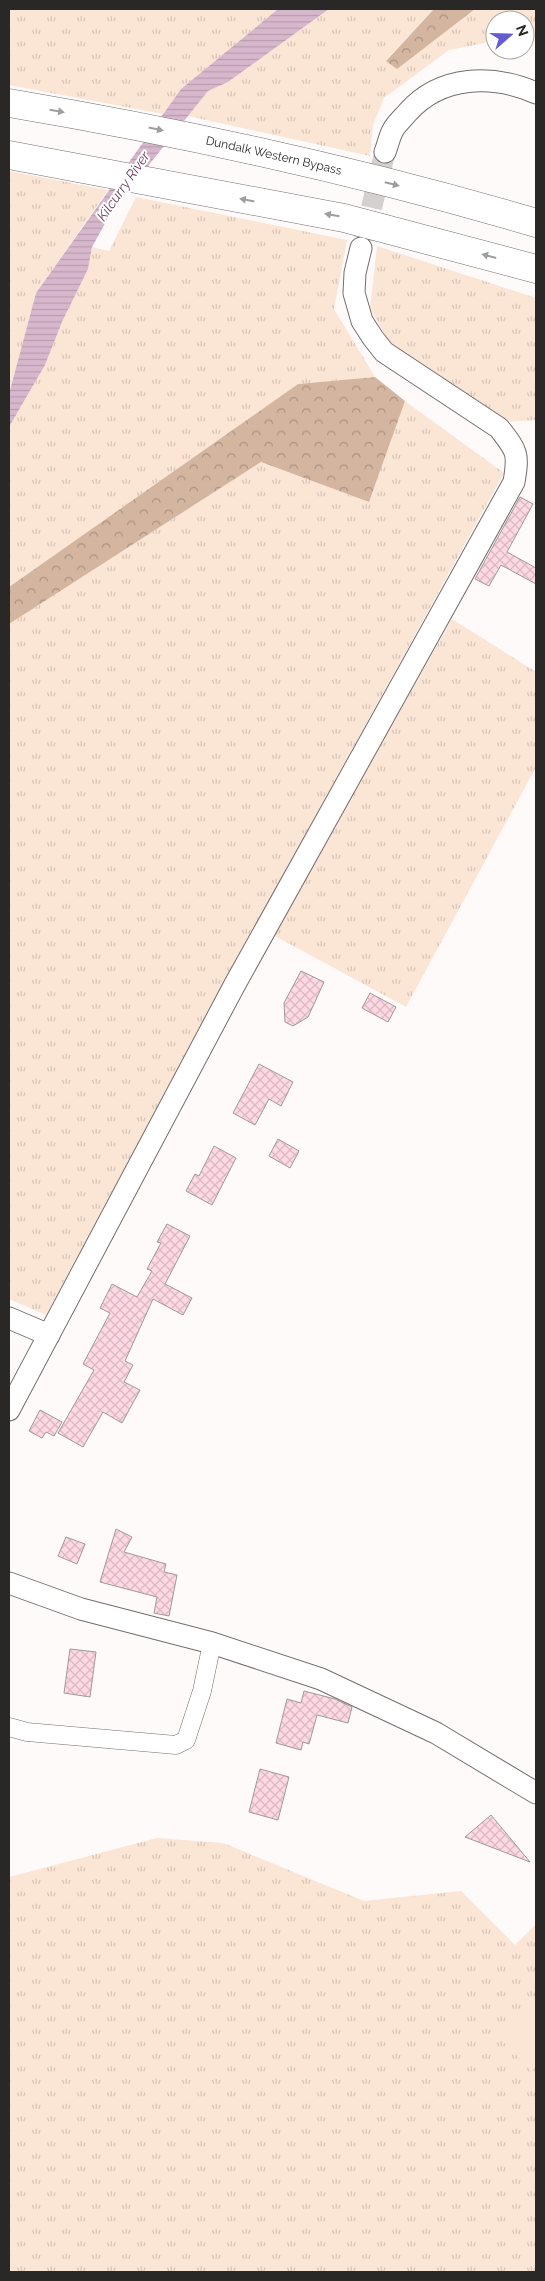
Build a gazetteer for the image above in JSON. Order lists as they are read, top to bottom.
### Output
{
  "streets": {
    "highway": ["Dundalk Western Bypass"]
  },
  "water": ["Kilcurry River"],
  "north": "right"
}
